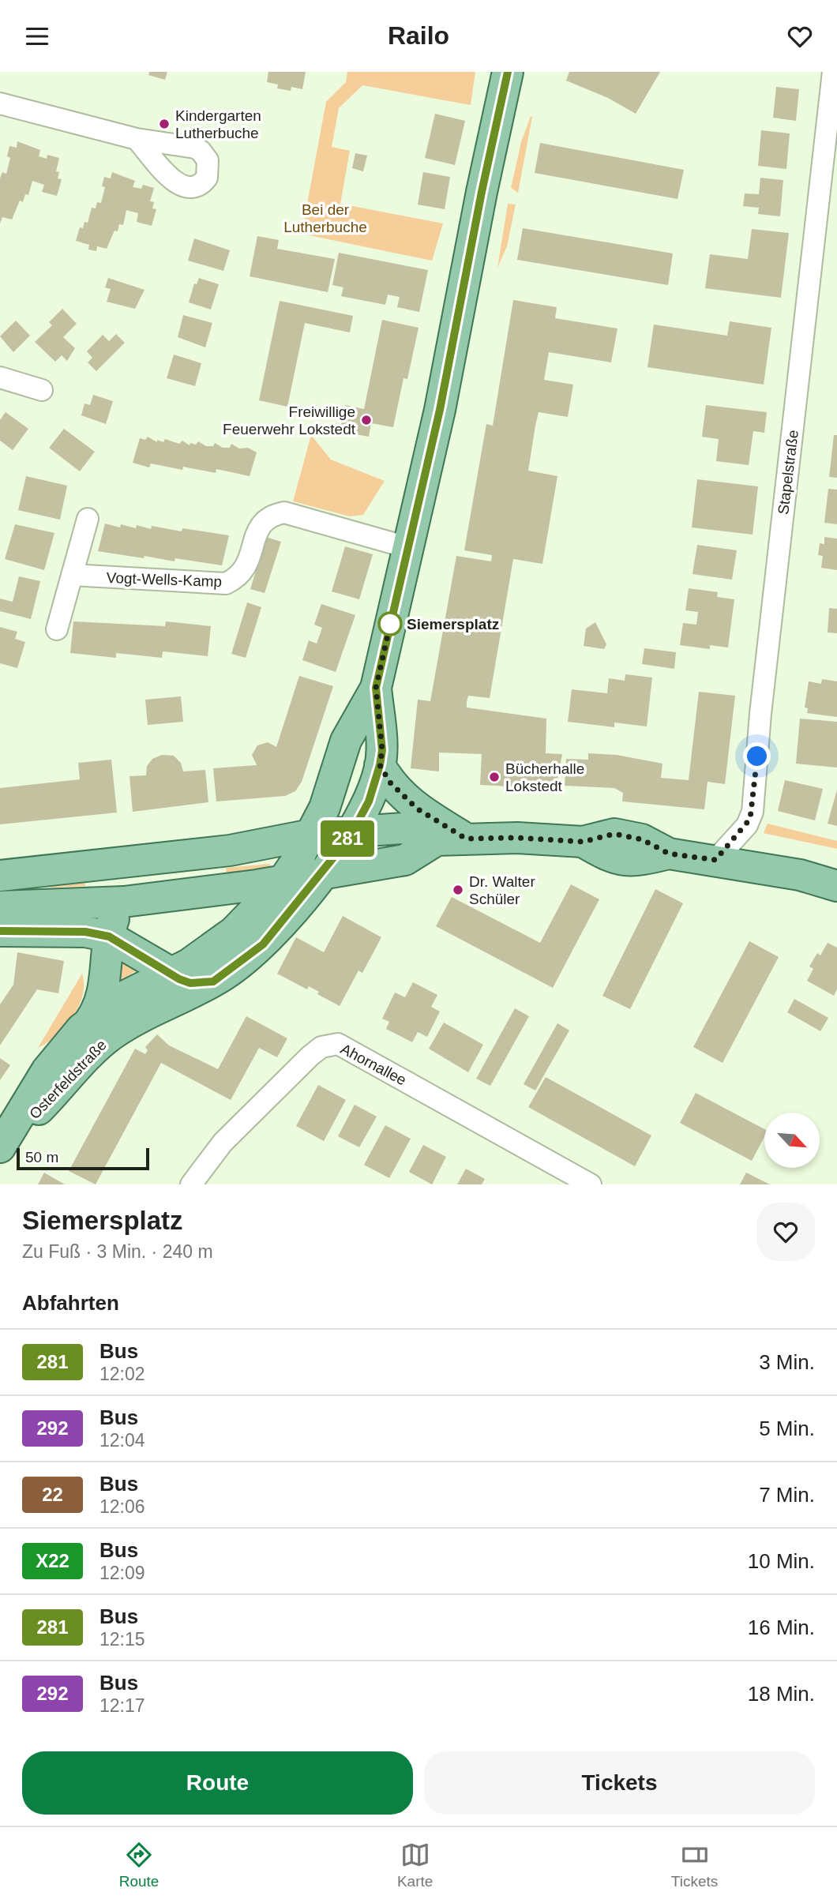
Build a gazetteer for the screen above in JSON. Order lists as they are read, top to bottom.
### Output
{
  "streets": {
    "main road": ["Osterfeldstraße"],
    "street": ["Stapelstraße", "Vogt-Wells-Kamp", "Ahornallee"]
  },
  "parks": ["Bei der Lutherbuche"],
  "places": [
    "Kindergarten Lutherbuche",
    "Freiwillige Feuerwehr Lokstedt",
    "Siemersplatz",
    "Bücherhalle Lokstedt",
    "Dr. Walter Schüler"
  ],
  "lines": ["bus line 281"],
  "scale_bar": "50 m",
  "north": "bottom right",
  "page": {
    "header": "Railo",
    "on_map": "281",
    "scale": "50 m",
    "heading": [
      ["Siemersplatz", "Zu Fuß · 3 Min. · 240 m"],
      "Abfahrten"
    ],
    "list": [
      {
        "mark": "281",
        "name": "Bus",
        "note": "12:02",
        "value": "3 Min."
      },
      {
        "mark": "292",
        "name": "Bus",
        "note": "12:04",
        "value": "5 Min."
      },
      {
        "mark": "22",
        "name": "Bus",
        "note": "12:06",
        "value": "7 Min."
      },
      {
        "mark": "X22",
        "name": "Bus",
        "note": "12:09",
        "value": "10 Min."
      },
      {
        "mark": "281",
        "name": "Bus",
        "note": "12:15",
        "value": "16 Min."
      },
      {
        "mark": "292",
        "name": "Bus",
        "note": "12:17",
        "value": "18 Min."
      }
    ],
    "buttons": ["Route", "Tickets"],
    "tabs": ["Route", "Karte", "Tickets"]
  }
}
